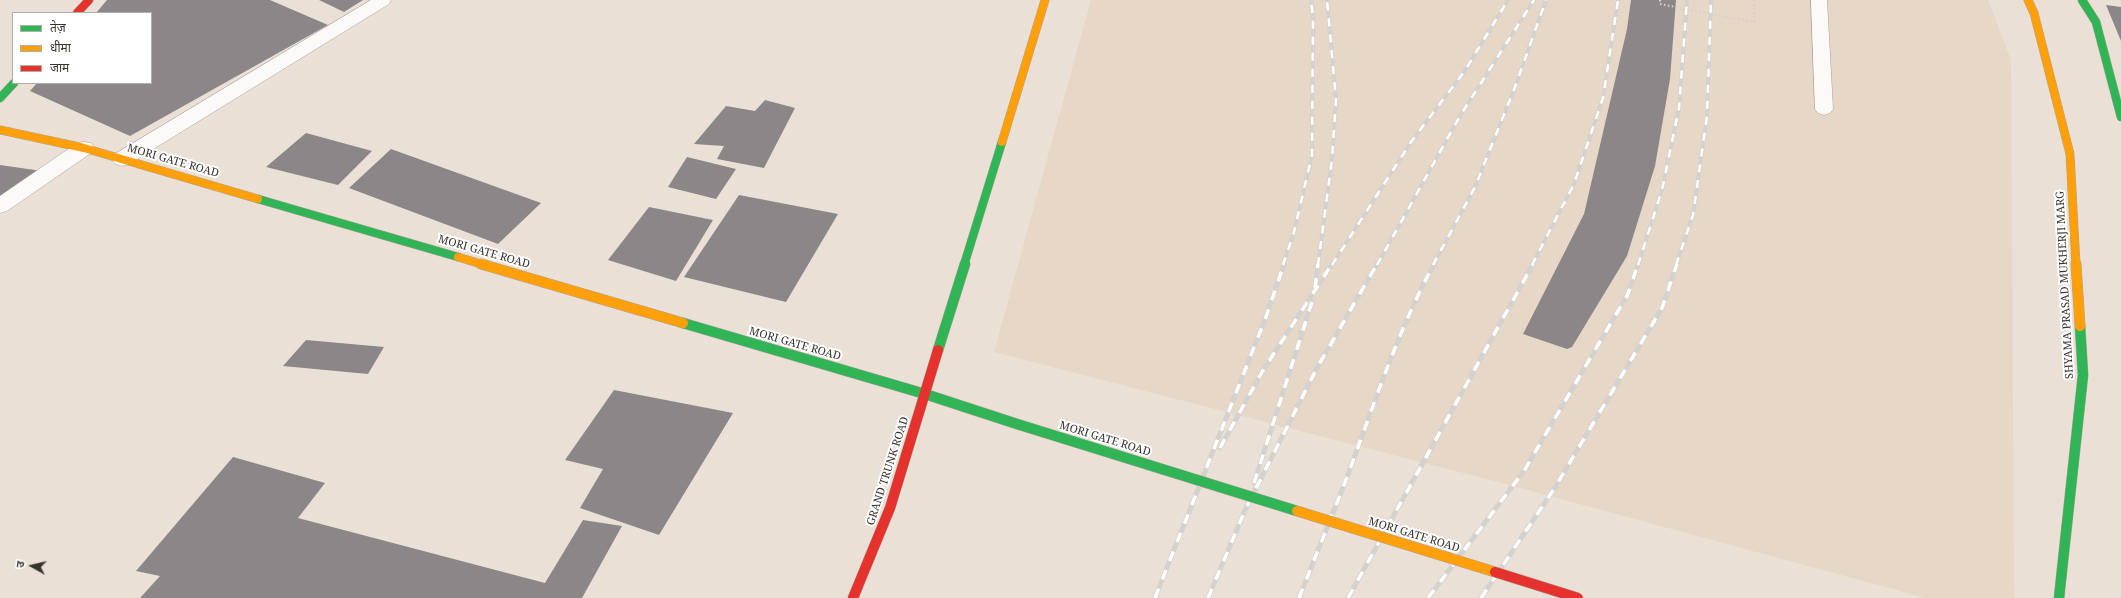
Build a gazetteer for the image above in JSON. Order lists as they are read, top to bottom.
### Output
{
  "streets": {
    "street": ["MORI GATE ROAD", "SHYAMA PRASAD MUKHERJI MARG", "GRAND TRUNK ROAD"]
  },
  "crossings": [
    ["MORI GATE ROAD", "GRAND TRUNK ROAD"]
  ],
  "legend": ["तेज़", "धीमा", "जाम"],
  "north": "left"
}
